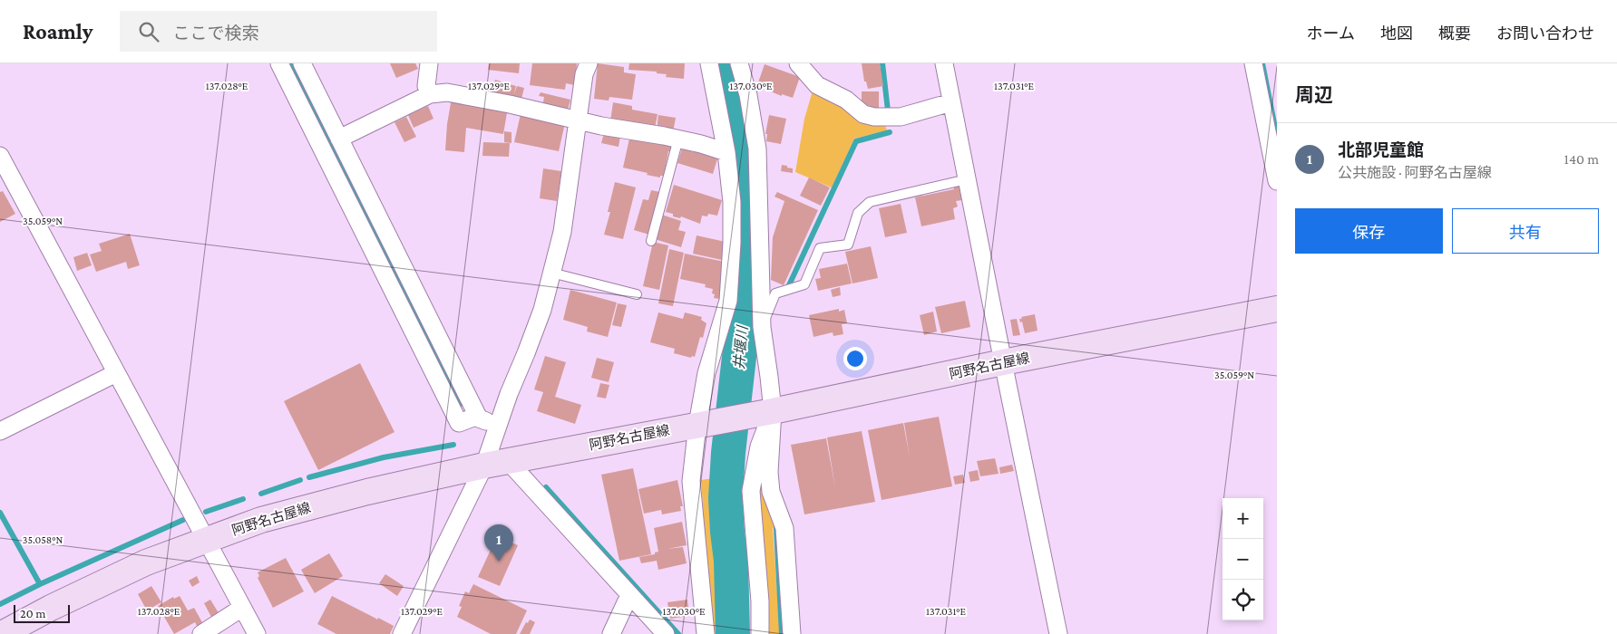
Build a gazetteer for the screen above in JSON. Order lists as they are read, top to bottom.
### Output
{
  "streets": {
    "main road": ["阿野名古屋線"]
  },
  "water": ["井堰川"],
  "scale_bar": "20 m",
  "page": {
    "header": "Roamly",
    "search": "ここで検索",
    "nav": [
      "ホーム",
      "地図",
      "概要",
      "お問い合わせ"
    ],
    "heading": "周辺",
    "list": [
      {
        "mark": "1",
        "name": "北部児童館",
        "note": "公共施設 · 阿野名古屋線",
        "value": "140 m"
      }
    ],
    "buttons": ["保存", "共有"],
    "map_buttons": ["+", "−"],
    "pins": "1",
    "scale": "20 m"
  },
  "coordinates": [
    "137.028°E",
    "137.029°E",
    "137.030°E",
    "137.031°E",
    "35.059°N",
    "35.058°N"
  ]
}
